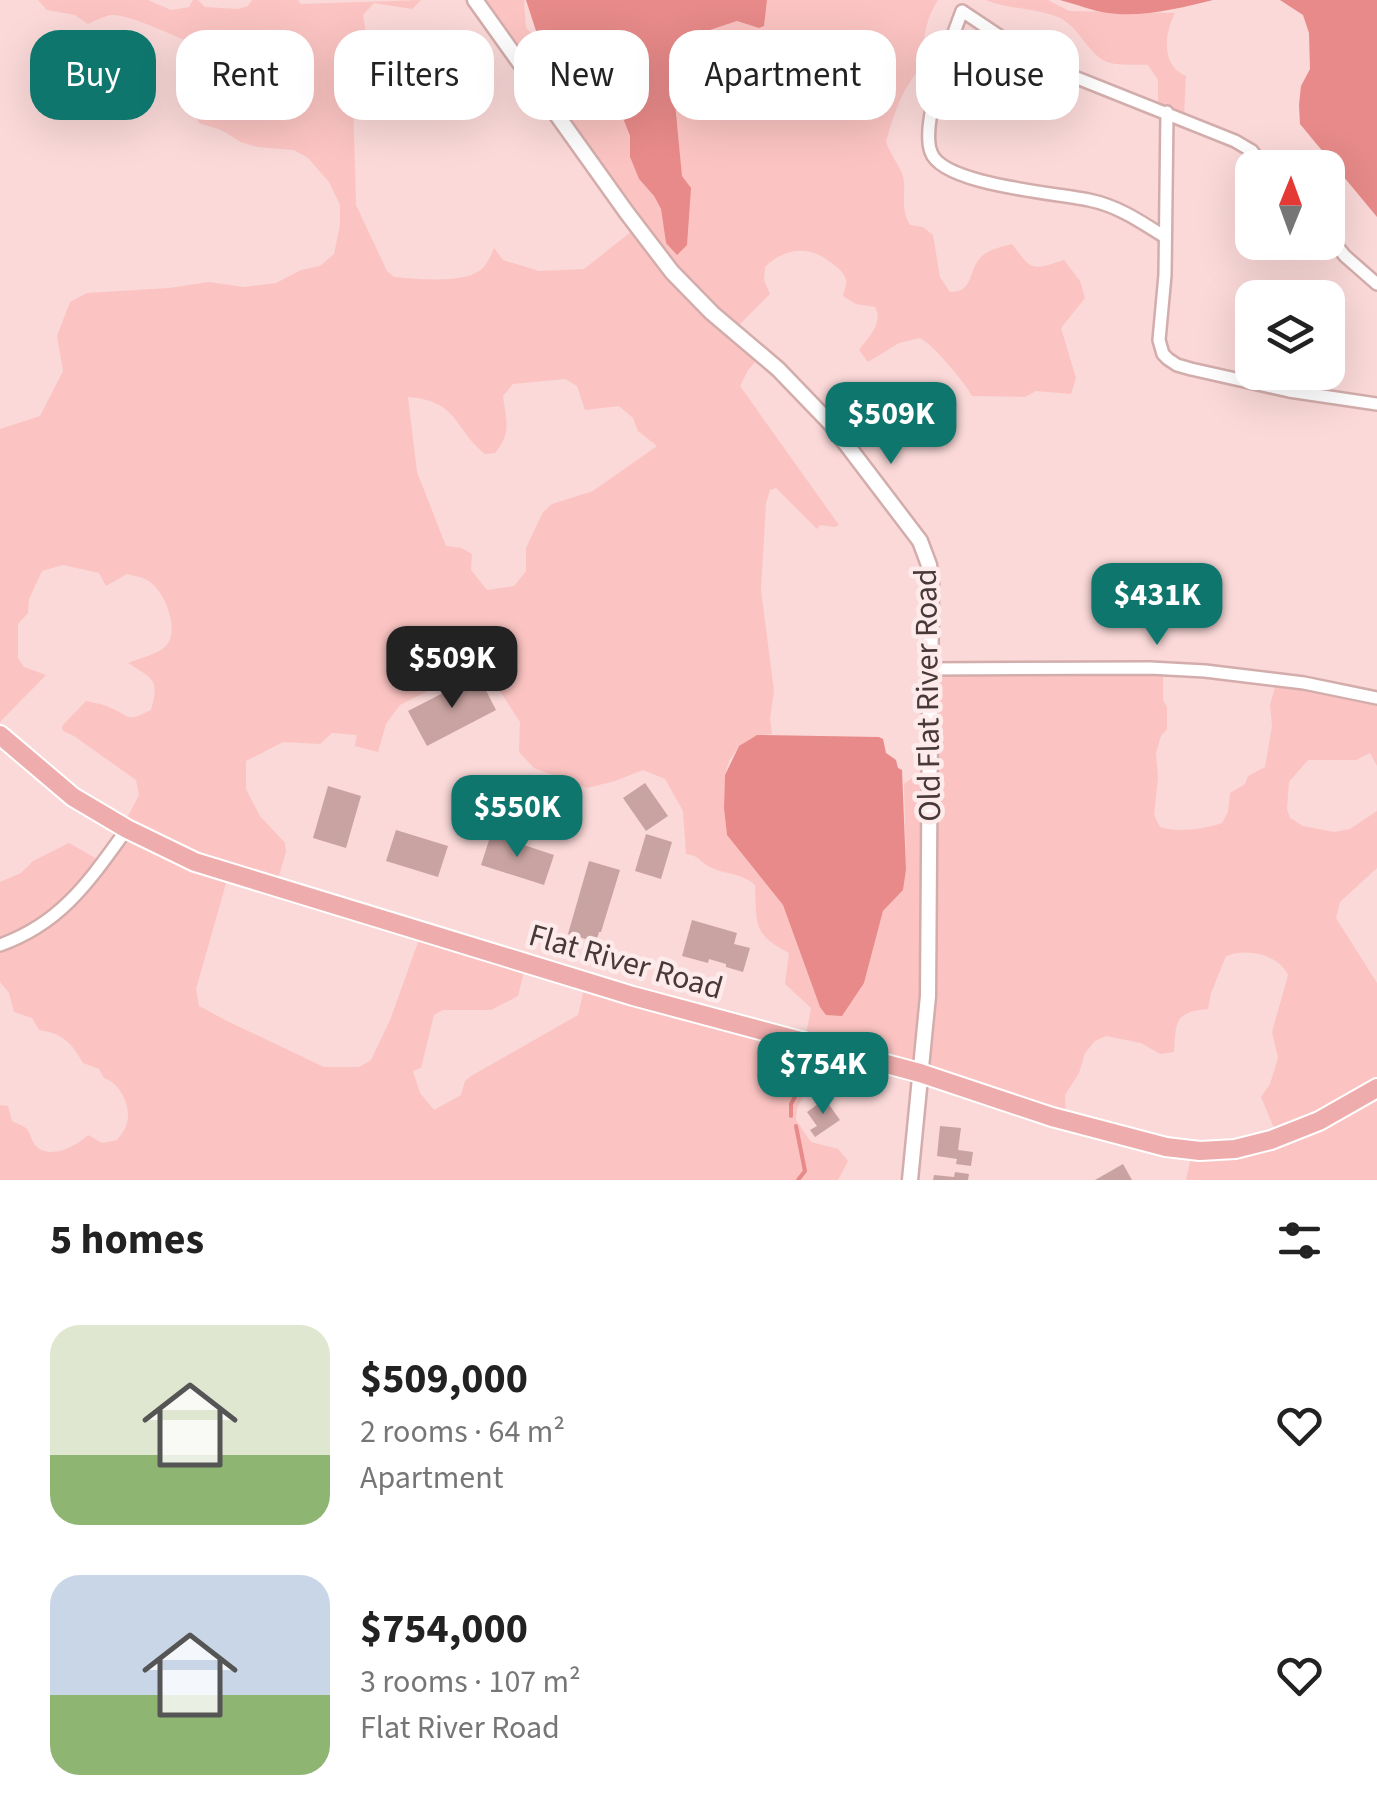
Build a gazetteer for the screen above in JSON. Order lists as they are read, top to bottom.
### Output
{
  "streets": {
    "main road": ["Flat River Road"],
    "street": ["Old Flat River Road"]
  },
  "crossings": [
    ["Old Flat River Road", "Flat River Road"]
  ],
  "north": "top",
  "page": {
    "chip": [
      "Buy",
      "Rent",
      "Filters",
      "New",
      "Apartment",
      "House"
    ],
    "price": [
      "$509K",
      "$431K",
      "$509K",
      "$550K",
      "$754K"
    ],
    "heading": "5 homes",
    "list": [
      {
        "name": "$509,000",
        "note": "2 rooms · 64 m² · Apartment"
      },
      {
        "name": "$754,000",
        "note": "3 rooms · 107 m² · Flat River Road"
      }
    ]
  }
}
